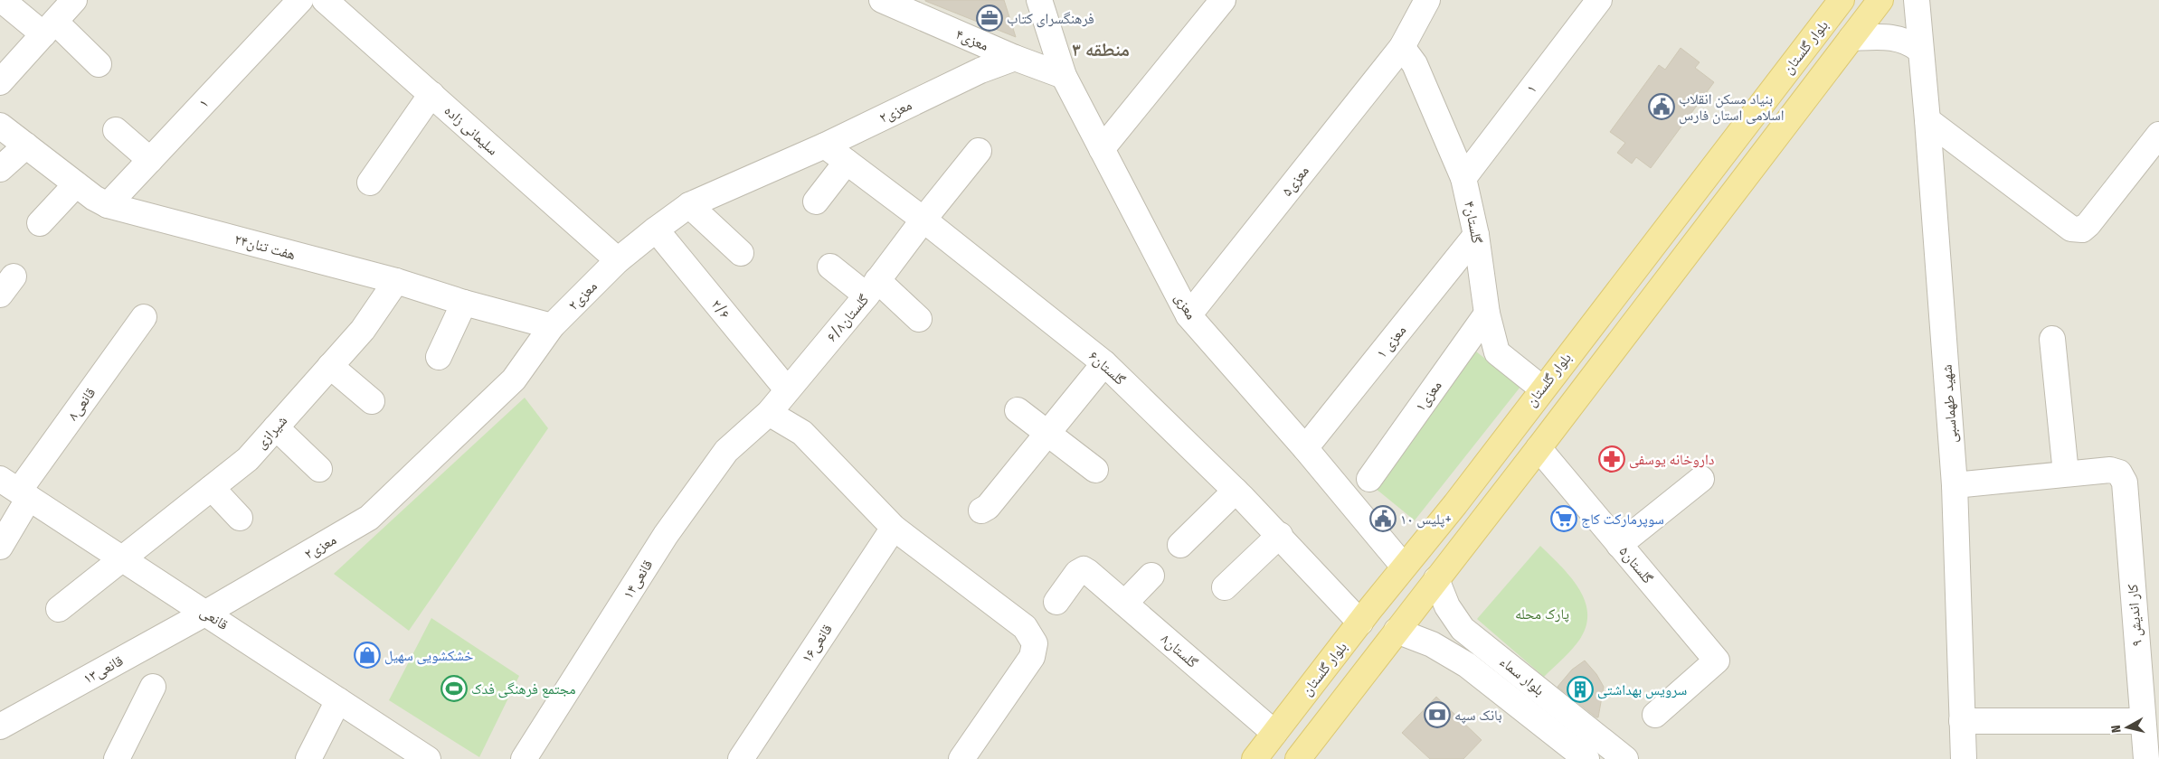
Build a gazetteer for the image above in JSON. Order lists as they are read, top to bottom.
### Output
{
  "streets": {
    "main road": ["بلوار گلستان"],
    "street": [
      "۴معزی",
      "۱",
      "۲معزی",
      "سلیمانی زاده",
      "۵معزی",
      "گلستان۴",
      "هفت تنان۲۴",
      "معزی",
      "۲/۶",
      "۶/۸گلستان",
      "معزی ۱",
      "گلستان۶",
      "۱معزی",
      "۸قانعی",
      "شهید طهماسبی",
      "شیرازی",
      "گلستان۵",
      "۱۴قانعی",
      "۹ کار اندیش",
      "قانعی",
      "۱۶قانعی",
      "گلستان۸",
      "۱۳قانعی",
      "بلوار سماء"
    ]
  },
  "crossings": [
    ["۴معزی", "۲معزی"],
    ["۴معزی", "معزی"],
    ["بلوار گلستان", "گلستان۴"],
    ["بلوار گلستان", "معزی"],
    ["بلوار گلستان", "گلستان۶"],
    ["بلوار گلستان", "گلستان۸"],
    ["۱", "گلستان۴"],
    ["۱", "هفت تنان۲۴"],
    ["۲معزی", "سلیمانی زاده"],
    ["۲معزی", "هفت تنان۲۴"],
    ["۲معزی", "۲/۶"],
    ["۲معزی", "گلستان۶"],
    ["۲معزی", "قانعی"],
    ["۲معزی", "۱۳قانعی"],
    ["۵معزی", "گلستان۴"],
    ["۵معزی", "معزی"],
    ["گلستان۴", "معزی ۱"],
    ["گلستان۴", "۱معزی"],
    ["هفت تنان۲۴", "شیرازی"],
    ["معزی", "معزی ۱"],
    ["۲/۶", "۶/۸گلستان"],
    ["۶/۸گلستان", "گلستان۶"],
    ["۶/۸گلستان", "۱۴قانعی"],
    ["۸قانعی", "قانعی"],
    ["شیرازی", "قانعی"],
    ["قانعی", "۱۳قانعی"]
  ],
  "districts": ["منطقه ۳"],
  "parks": ["پارک محله"],
  "places": {
    "office": ["فرهنگسرای کتاب"],
    "public building": ["بنیاد مسکن انقلاب اسلامی استان فارس", "پلیس ۱۰+"],
    "pharmacy": ["داروخانه یوسفی"],
    "supermarket": ["سوپرمارکت کاج"],
    "shop": ["خشکشویی سهیل"],
    "sports": ["مجتمع فرهنگی فدک"],
    "building": ["سرویس بهداشتی"],
    "bank": ["بانک سپه"]
  },
  "north": "left"
}
